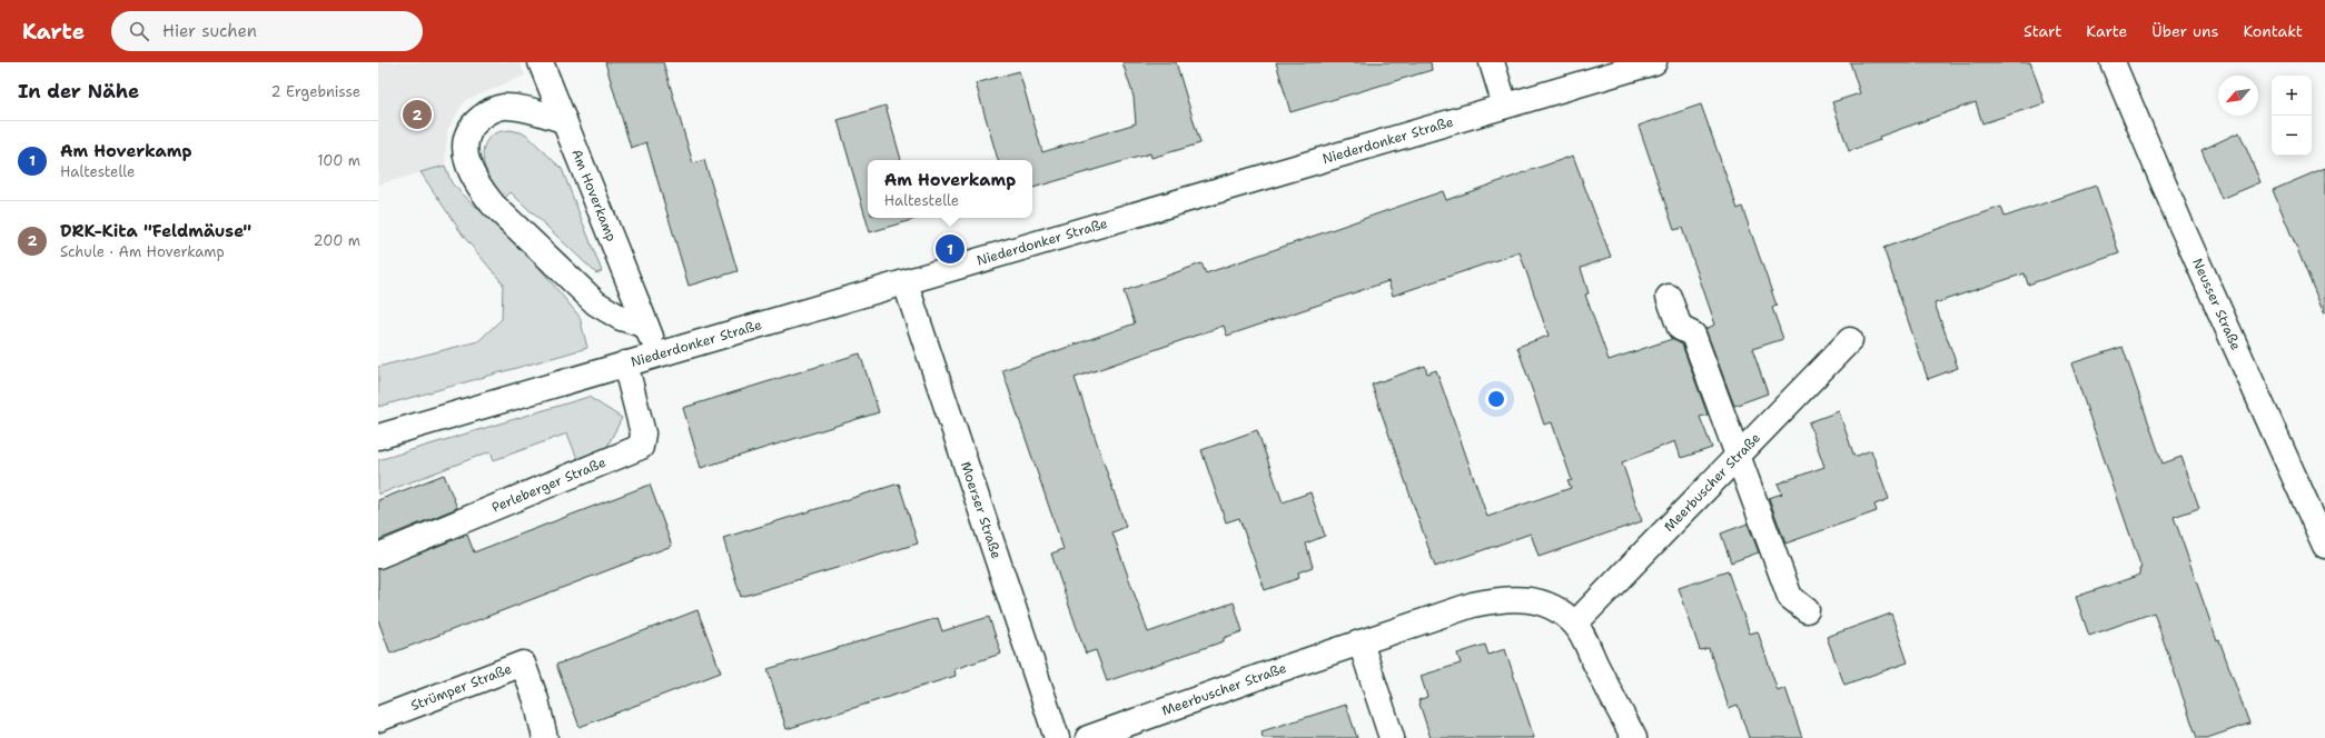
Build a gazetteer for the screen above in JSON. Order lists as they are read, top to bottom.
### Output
{
  "streets": {
    "street": [
      "Niederdonker Straße",
      "Am Hoverkamp",
      "Neusser Straße",
      "Meerbuscher Straße",
      "Perleberger Straße",
      "Moerser Straße",
      "Strümper Straße"
    ]
  },
  "crossings": [
    ["Niederdonker Straße", "Am Hoverkamp"],
    ["Niederdonker Straße", "Perleberger Straße"],
    ["Niederdonker Straße", "Moerser Straße"]
  ],
  "north": "bottom left",
  "page": {
    "header": "Karte",
    "search": "Hier suchen",
    "nav": [
      "Start",
      "Karte",
      "Über uns",
      "Kontakt"
    ],
    "heading": ["In der Nähe", "2 Ergebnisse"],
    "map_buttons": ["+", "−"],
    "pins": ["2", "1"],
    "list": [
      {
        "mark": "1",
        "name": "Am Hoverkamp",
        "note": "Haltestelle",
        "value": "100 m"
      },
      {
        "mark": "2",
        "name": "DRK-Kita \"Feldmäuse\"",
        "note": "Schule · Am Hoverkamp",
        "value": "200 m"
      }
    ],
    "popup": ["Am Hoverkamp", "Haltestelle"]
  }
}
